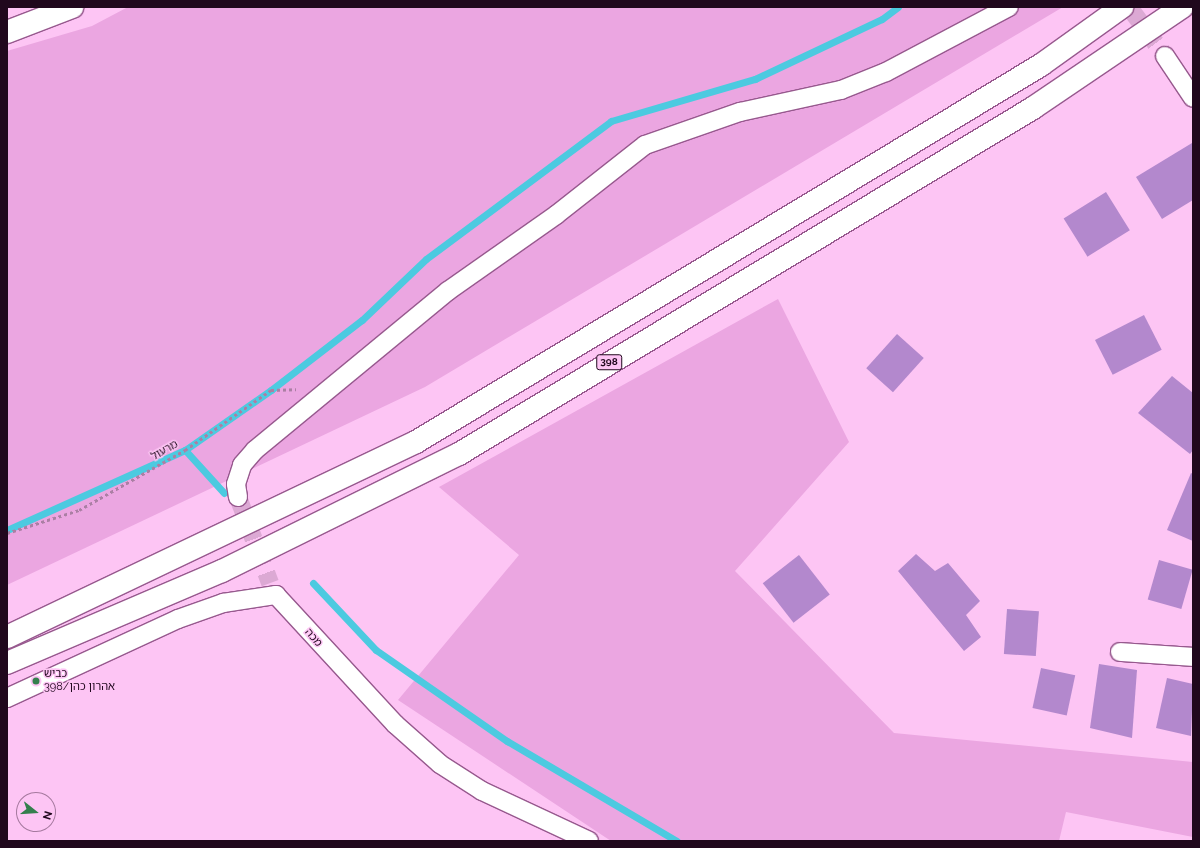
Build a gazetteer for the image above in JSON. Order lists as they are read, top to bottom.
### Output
{
  "streets": {
    "main road": ["398"],
    "street": ["מכה"],
    "path": ["מרעול"]
  },
  "places": ["כביש 398/אהרון כהן"],
  "north": "right"
}
